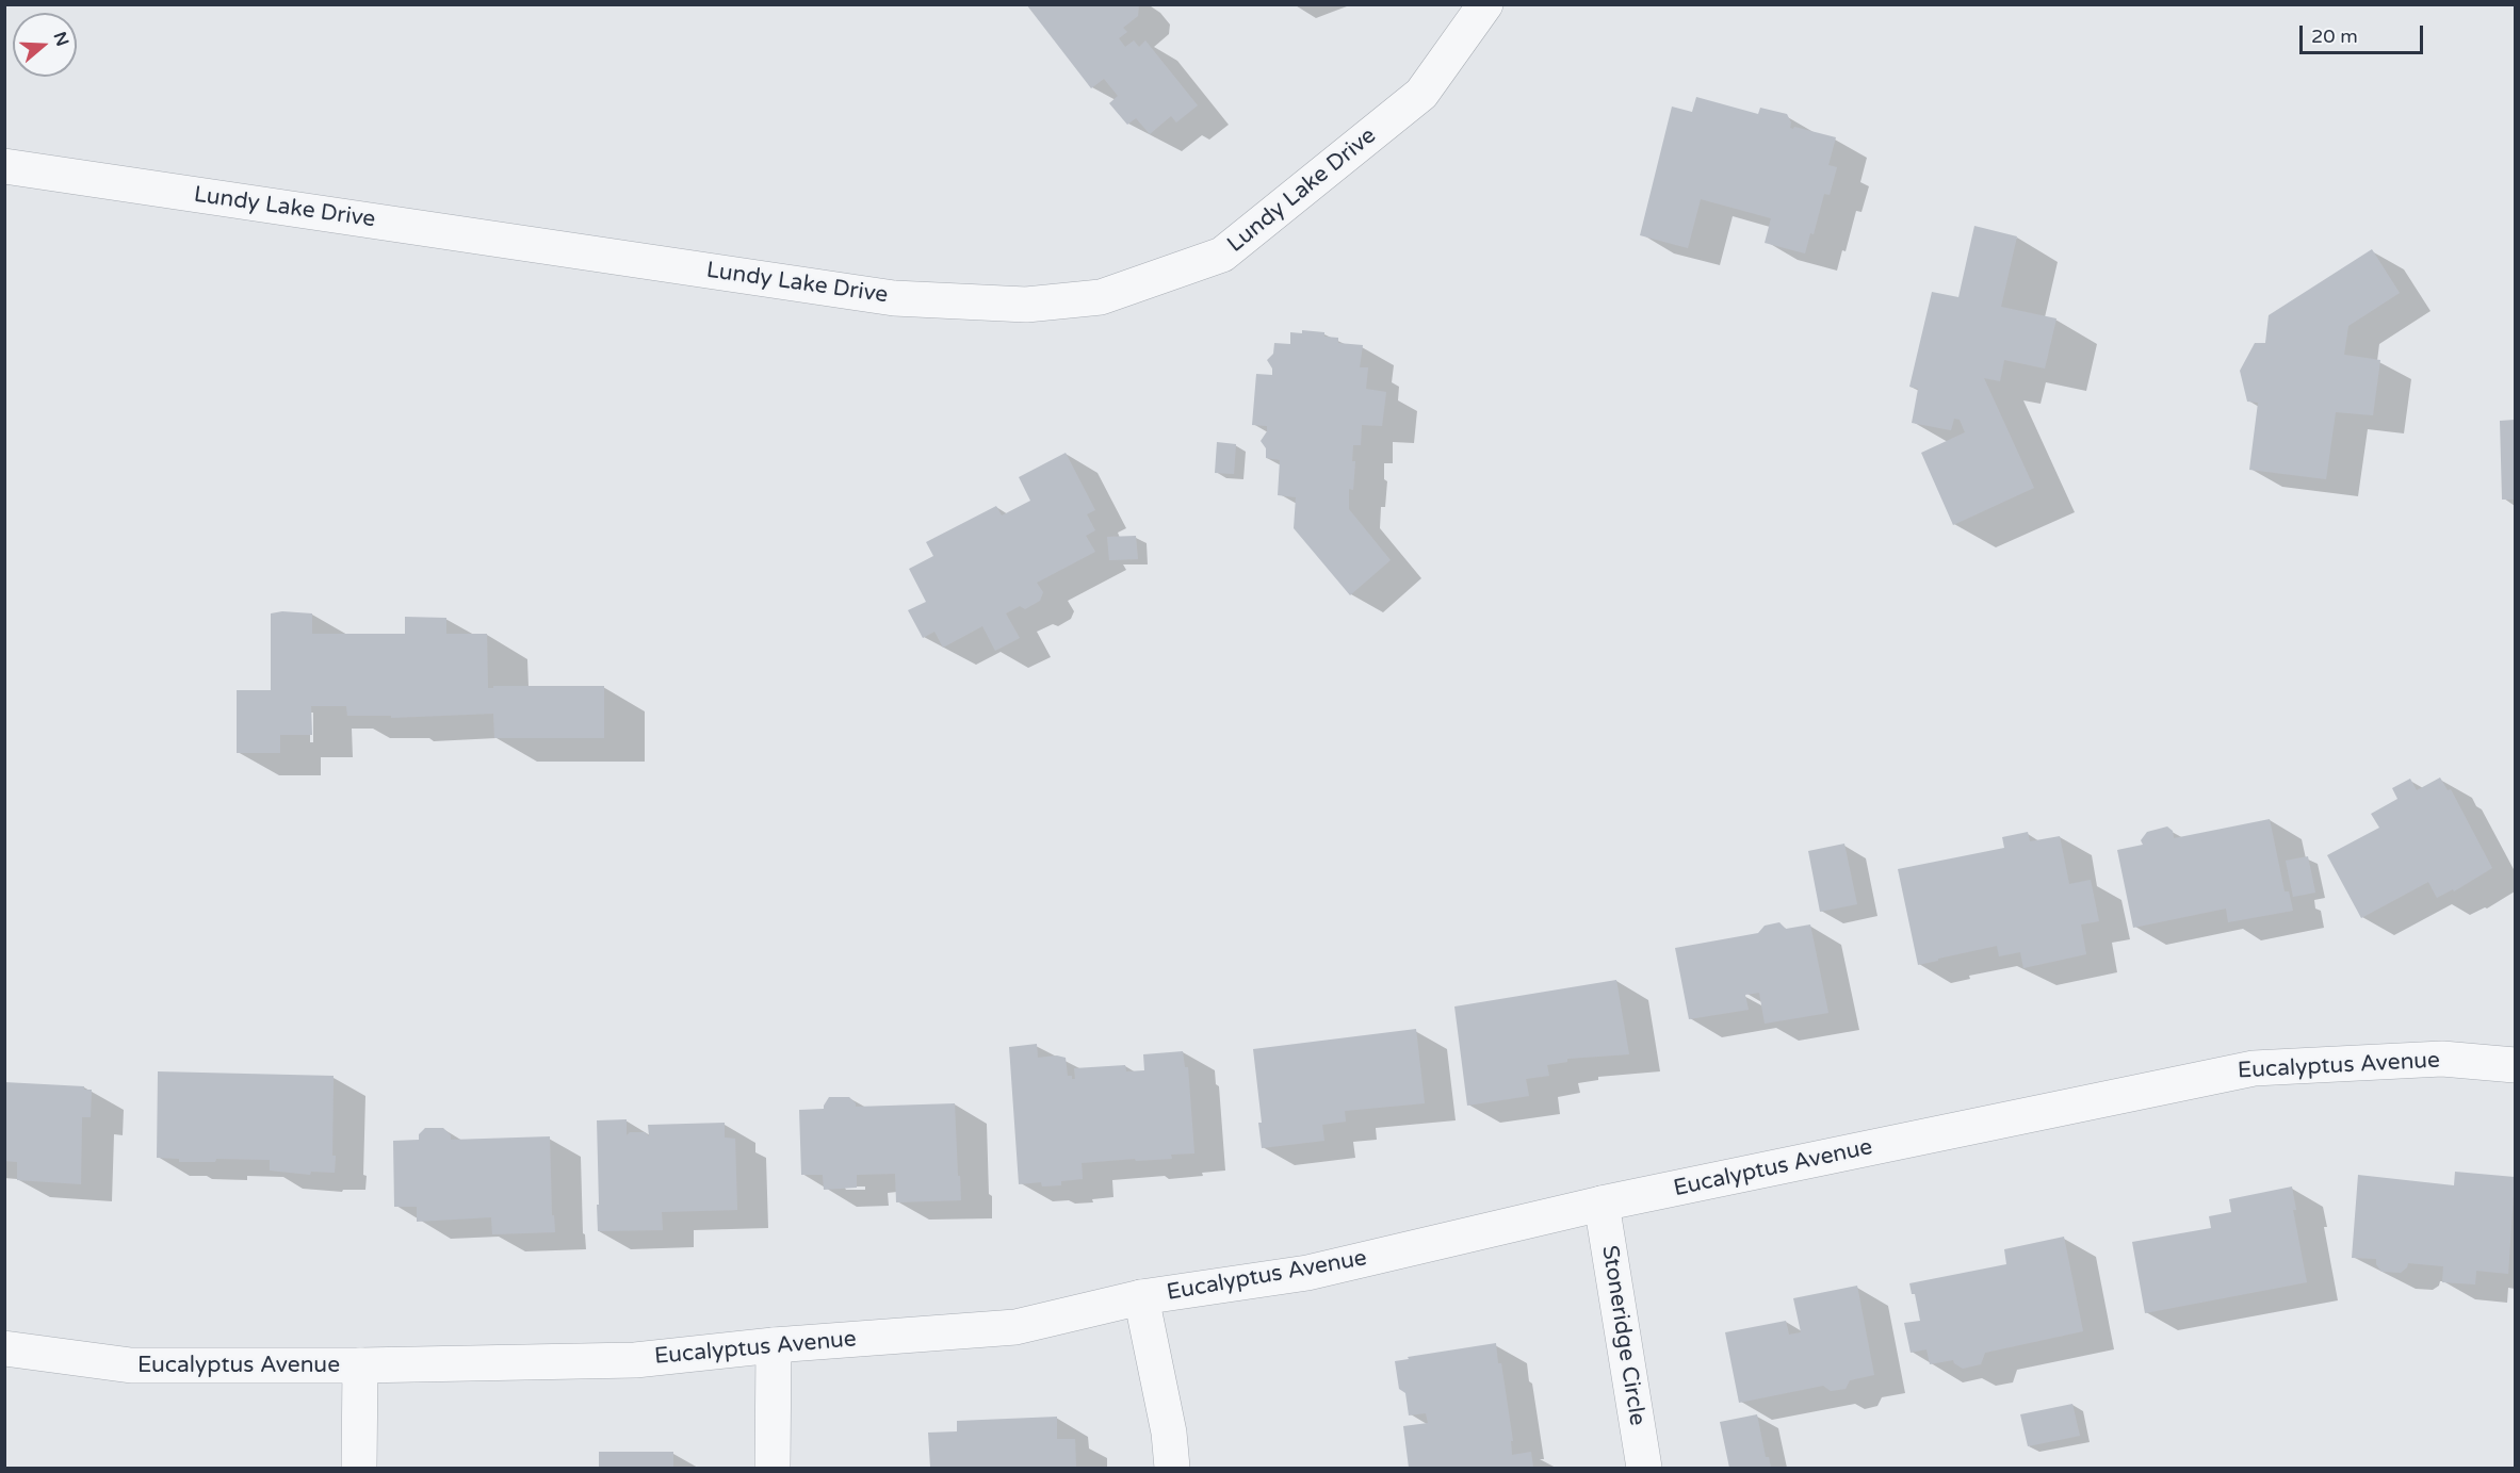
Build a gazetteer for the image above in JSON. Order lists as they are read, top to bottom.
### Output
{
  "streets": {
    "street": ["Lundy Lake Drive", "Eucalyptus Avenue", "Stoneridge Circle"]
  },
  "crossings": [
    ["Eucalyptus Avenue", "Stoneridge Circle"]
  ],
  "scale_bar": "20 m",
  "north": "right"
}
